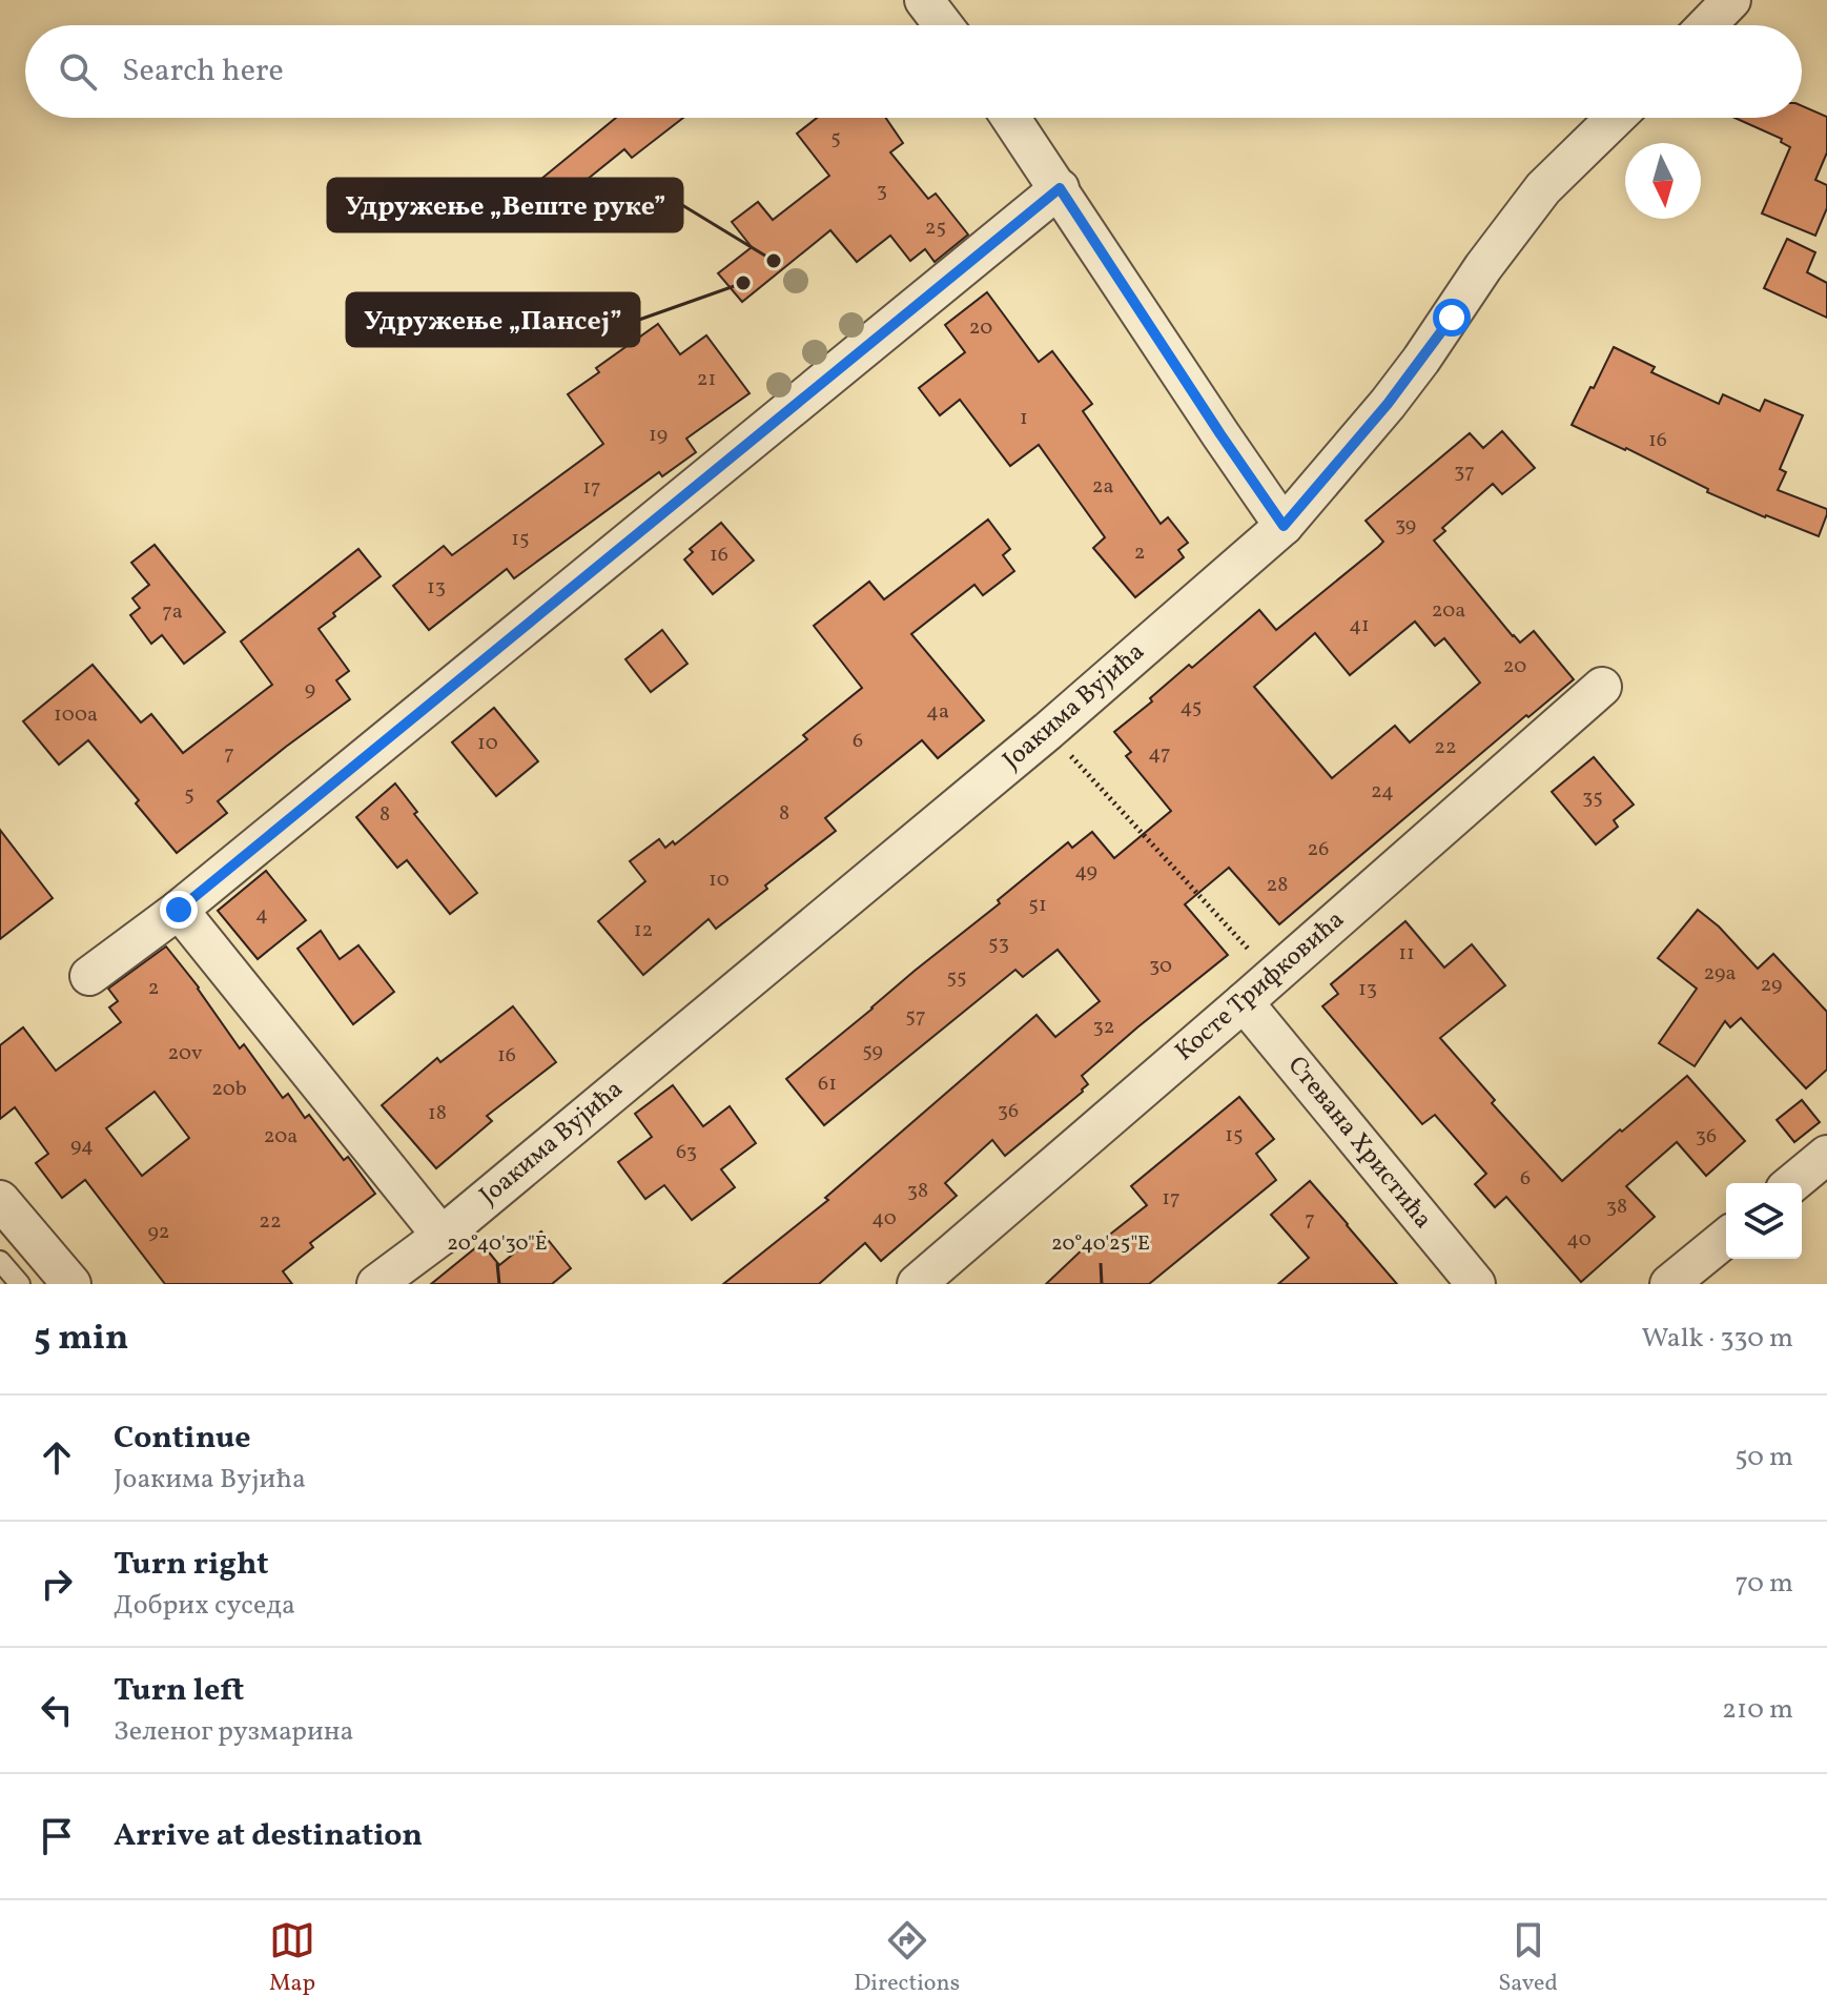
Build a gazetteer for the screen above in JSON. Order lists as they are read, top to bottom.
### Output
{
  "streets": {
    "street": ["Јоакима Вујића", "Косте Трифковића", "Стевана Христића"]
  },
  "crossings": [
    ["Косте Трифковића", "Стевана Христића"]
  ],
  "places": ["Удружење „Веште руке”", "Удружење „Пансеј”"],
  "house_numbers": [
    "5",
    "3",
    "25",
    "20",
    "21",
    "1",
    "19",
    "16",
    "37",
    "2a",
    "17",
    "39",
    "15",
    "2",
    "16",
    "13",
    "20a",
    "7a",
    "41",
    "20",
    "9",
    "45",
    "4a",
    "100a",
    "6",
    "10",
    "22",
    "7",
    "47",
    "24",
    "5",
    "35",
    "8",
    "8",
    "26",
    "49",
    "10",
    "28",
    "51",
    "4",
    "12",
    "53",
    "11",
    "30",
    "29a",
    "55",
    "29",
    "2",
    "13",
    "57",
    "32",
    "59",
    "20v",
    "16",
    "61",
    "20b",
    "36",
    "18",
    "15",
    "20a",
    "36",
    "94",
    "63",
    "6",
    "38",
    "17",
    "38",
    "40",
    "7",
    "22",
    "92",
    "40"
  ],
  "north": "bottom",
  "page": {
    "search": "Search here",
    "heading": ["5 min", "Walk · 330 m"],
    "list": [
      ["Continue", "Јоакима Вујића", "50 m"],
      ["Turn right", "Добрих суседа", "70 m"],
      ["Turn left", "Зеленог рузмарина", "210 m"],
      "Arrive at destination"
    ],
    "nav": ["Map", "Directions", "Saved"]
  },
  "coordinates": ["20°40'30\"E", "20°40'25\"E"]
}
